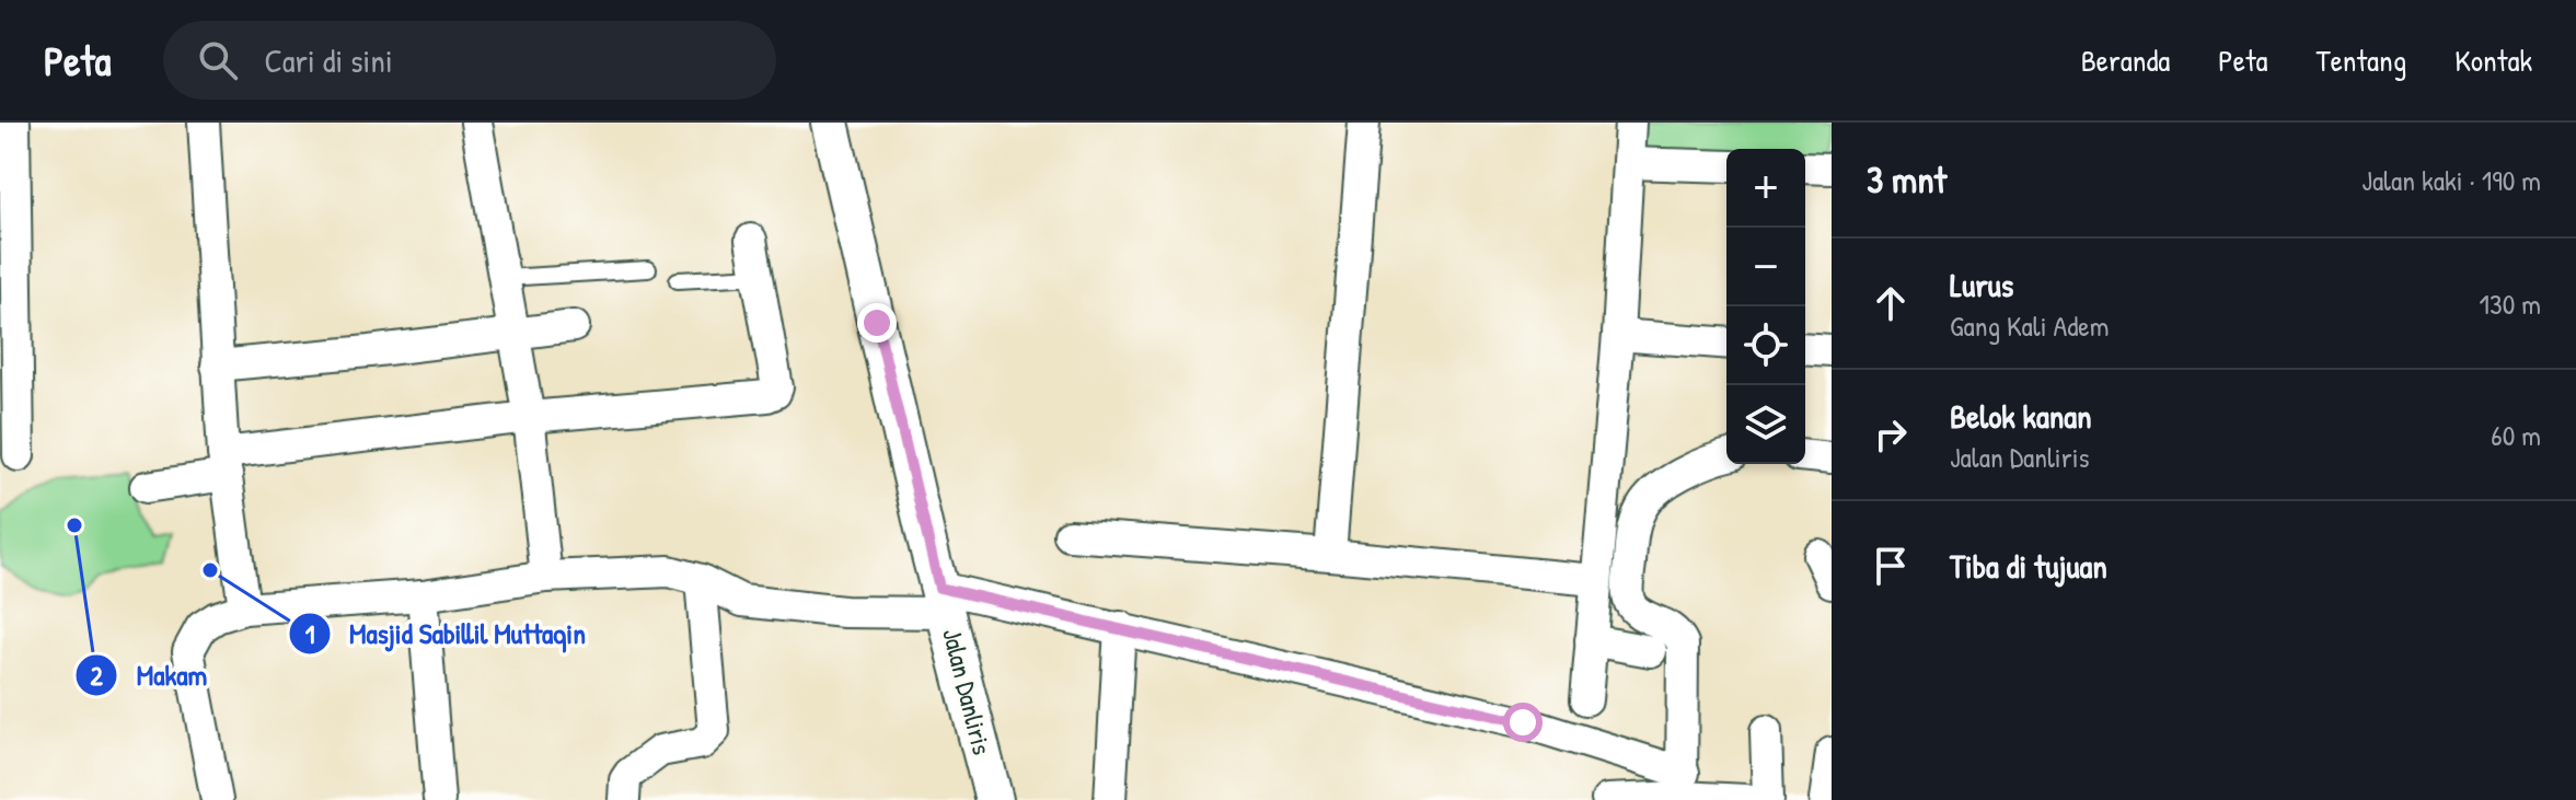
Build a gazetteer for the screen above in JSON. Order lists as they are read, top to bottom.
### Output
{
  "streets": {
    "street": ["Jalan Danliris"]
  },
  "places": ["Makam", "Masjid Sabillil Muttaqin"],
  "page": {
    "header": "Peta",
    "search": "Cari di sini",
    "nav": [
      "Beranda",
      "Peta",
      "Tentang",
      "Kontak"
    ],
    "heading": ["3 mnt", "Jalan kaki · 190 m"],
    "map_buttons": ["+", "−"],
    "list": [
      ["Lurus", "Gang Kali Adem", "130 m"],
      ["Belok kanan", "Jalan Danliris", "60 m"],
      "Tiba di tujuan"
    ]
  }
}
